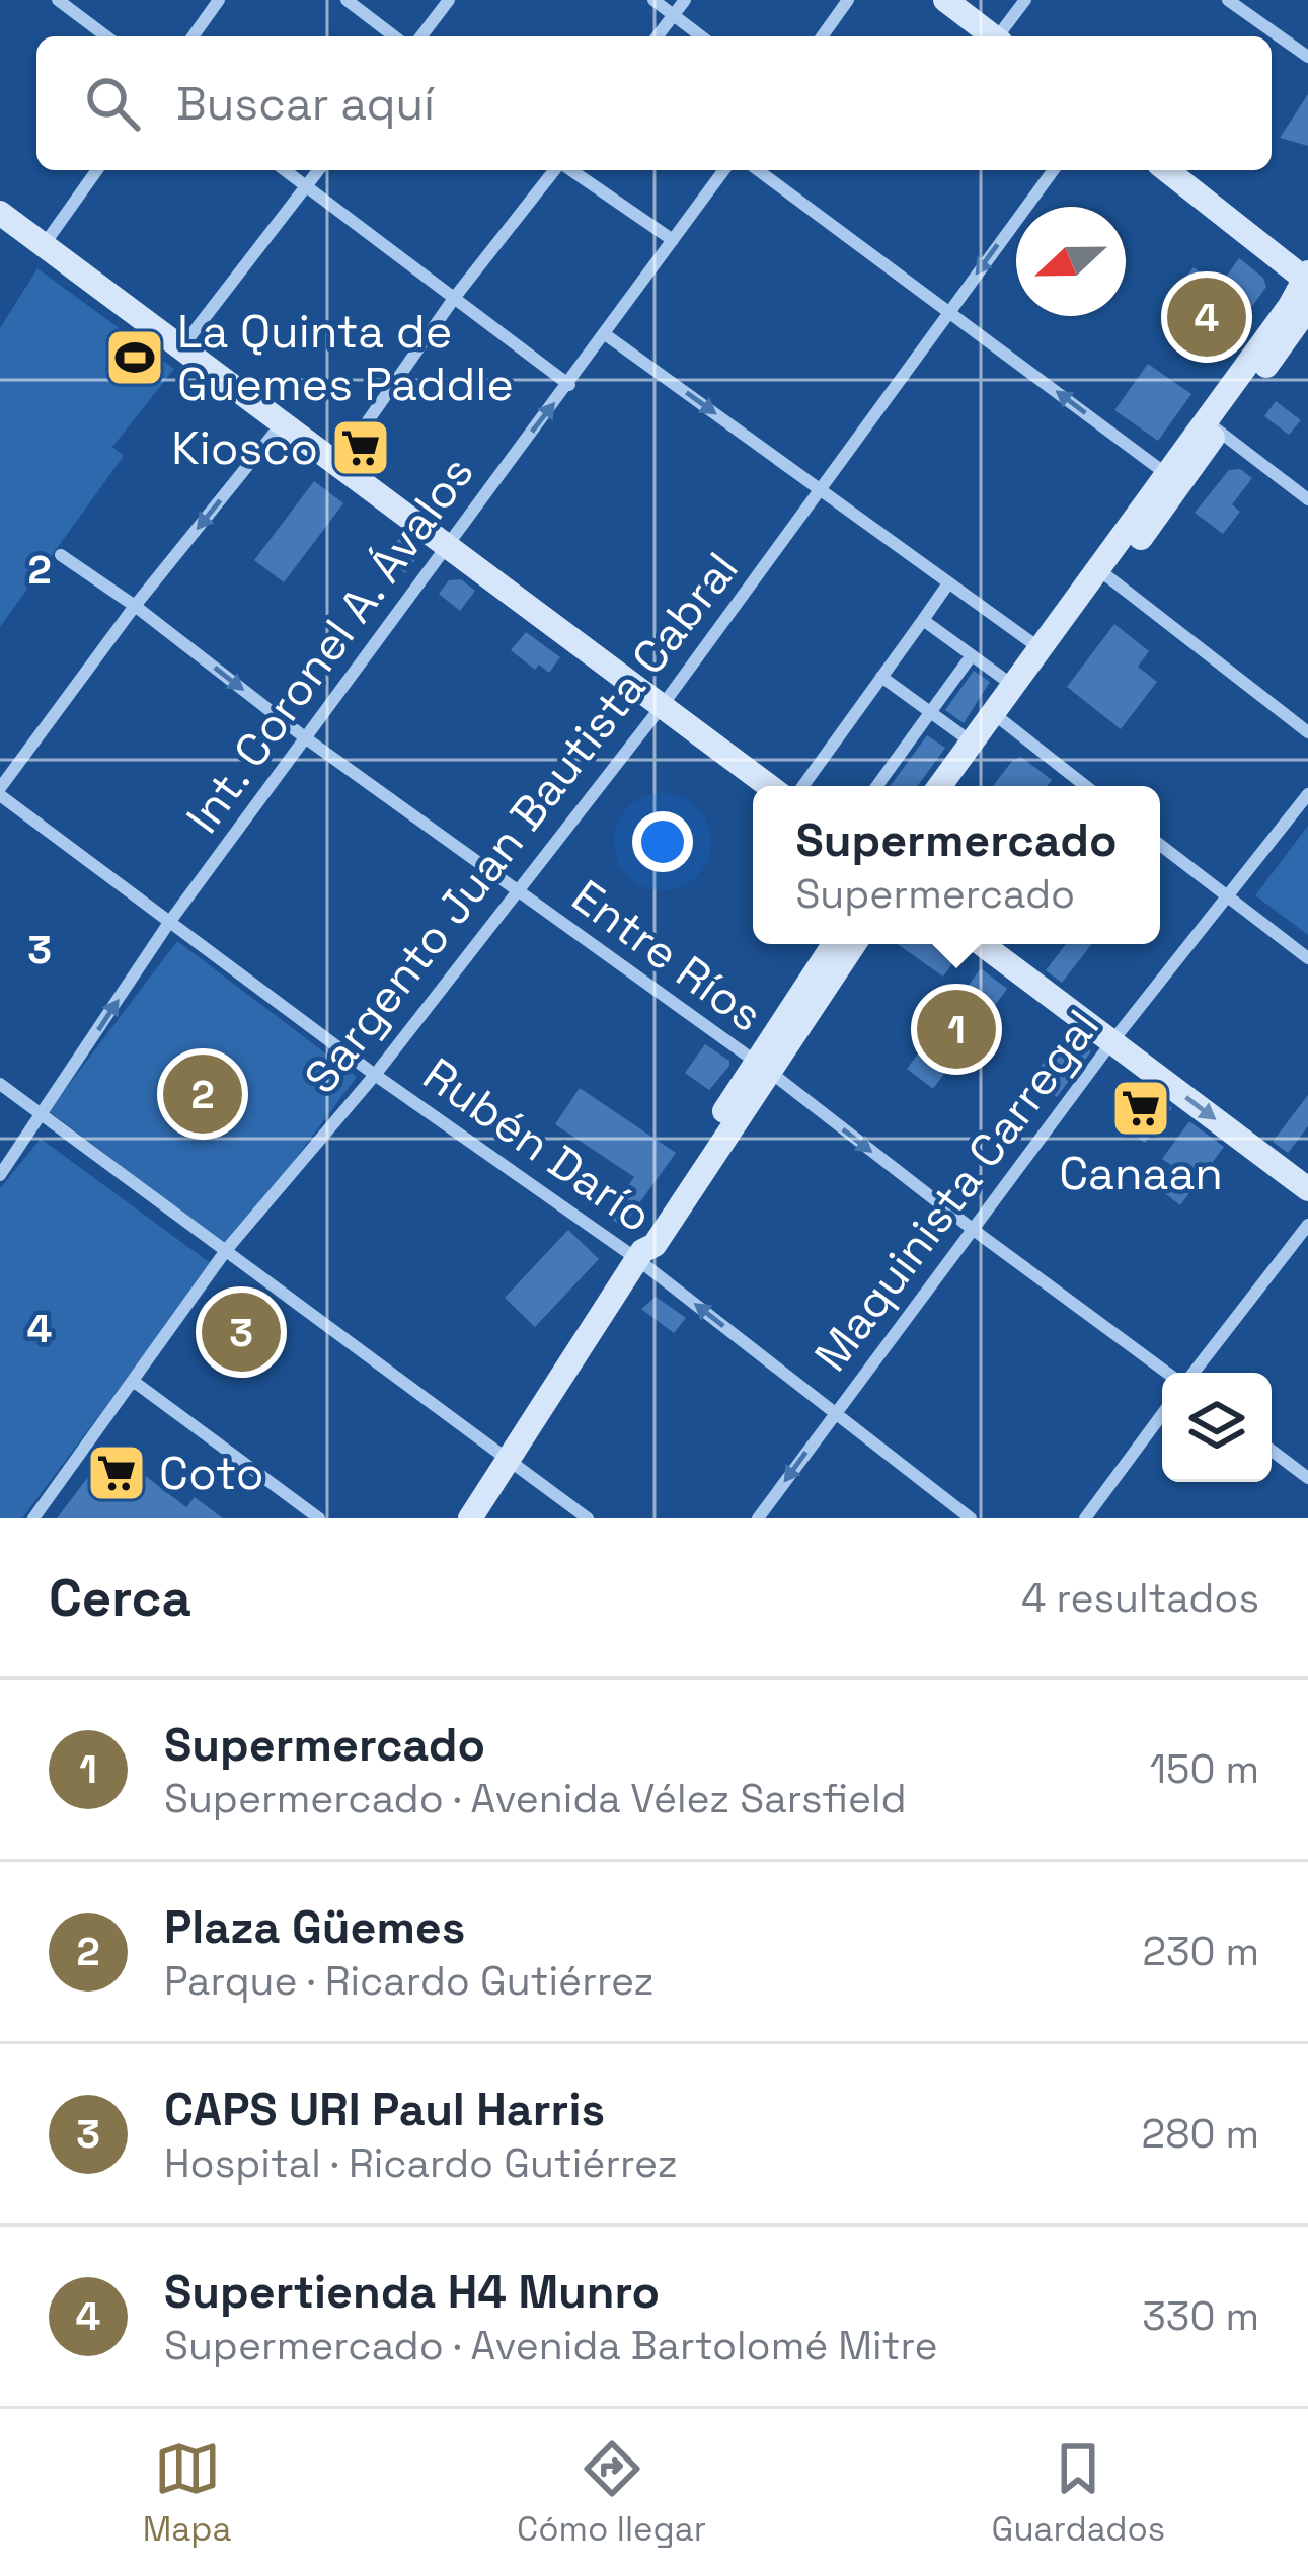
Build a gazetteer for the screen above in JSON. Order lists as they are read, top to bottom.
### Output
{
  "streets": {
    "street": [
      "Int. Coronel A. Ávalos",
      "Sargento Juan Bautista Cabral",
      "Entre Ríos",
      "Rubén Darío",
      "Maquinista Carregal"
    ]
  },
  "crossings": [
    ["Int. Coronel A. Ávalos", "Entre Ríos"],
    ["Int. Coronel A. Ávalos", "Rubén Darío"],
    ["Sargento Juan Bautista Cabral", "Entre Ríos"],
    ["Sargento Juan Bautista Cabral", "Rubén Darío"],
    ["Entre Ríos", "Maquinista Carregal"],
    ["Rubén Darío", "Maquinista Carregal"]
  ],
  "places": {
    "sports": ["La Quinta de Guemes Paddle"],
    "supermarket": ["Kiosco", "Canaan", "Coto"]
  },
  "north": "left",
  "page": {
    "search": "Buscar aquí",
    "pins": [
      "4",
      "1",
      "2",
      "3"
    ],
    "popup": ["Supermercado", "Supermercado"],
    "heading": ["Cerca", "4 resultados"],
    "list": [
      {
        "mark": "1",
        "name": "Supermercado",
        "note": "Supermercado · Avenida Vélez Sarsfield",
        "value": "150 m"
      },
      {
        "mark": "2",
        "name": "Plaza Güemes",
        "note": "Parque · Ricardo Gutiérrez",
        "value": "230 m"
      },
      {
        "mark": "3",
        "name": "CAPS URI Paul Harris",
        "note": "Hospital · Ricardo Gutiérrez",
        "value": "280 m"
      },
      {
        "mark": "4",
        "name": "Supertienda H4 Munro",
        "note": "Supermercado · Avenida Bartolomé Mitre",
        "value": "330 m"
      }
    ],
    "nav": ["Mapa", "Cómo llegar", "Guardados"]
  },
  "grid": {
    "rows": ["2", "3", "4"]
  }
}
